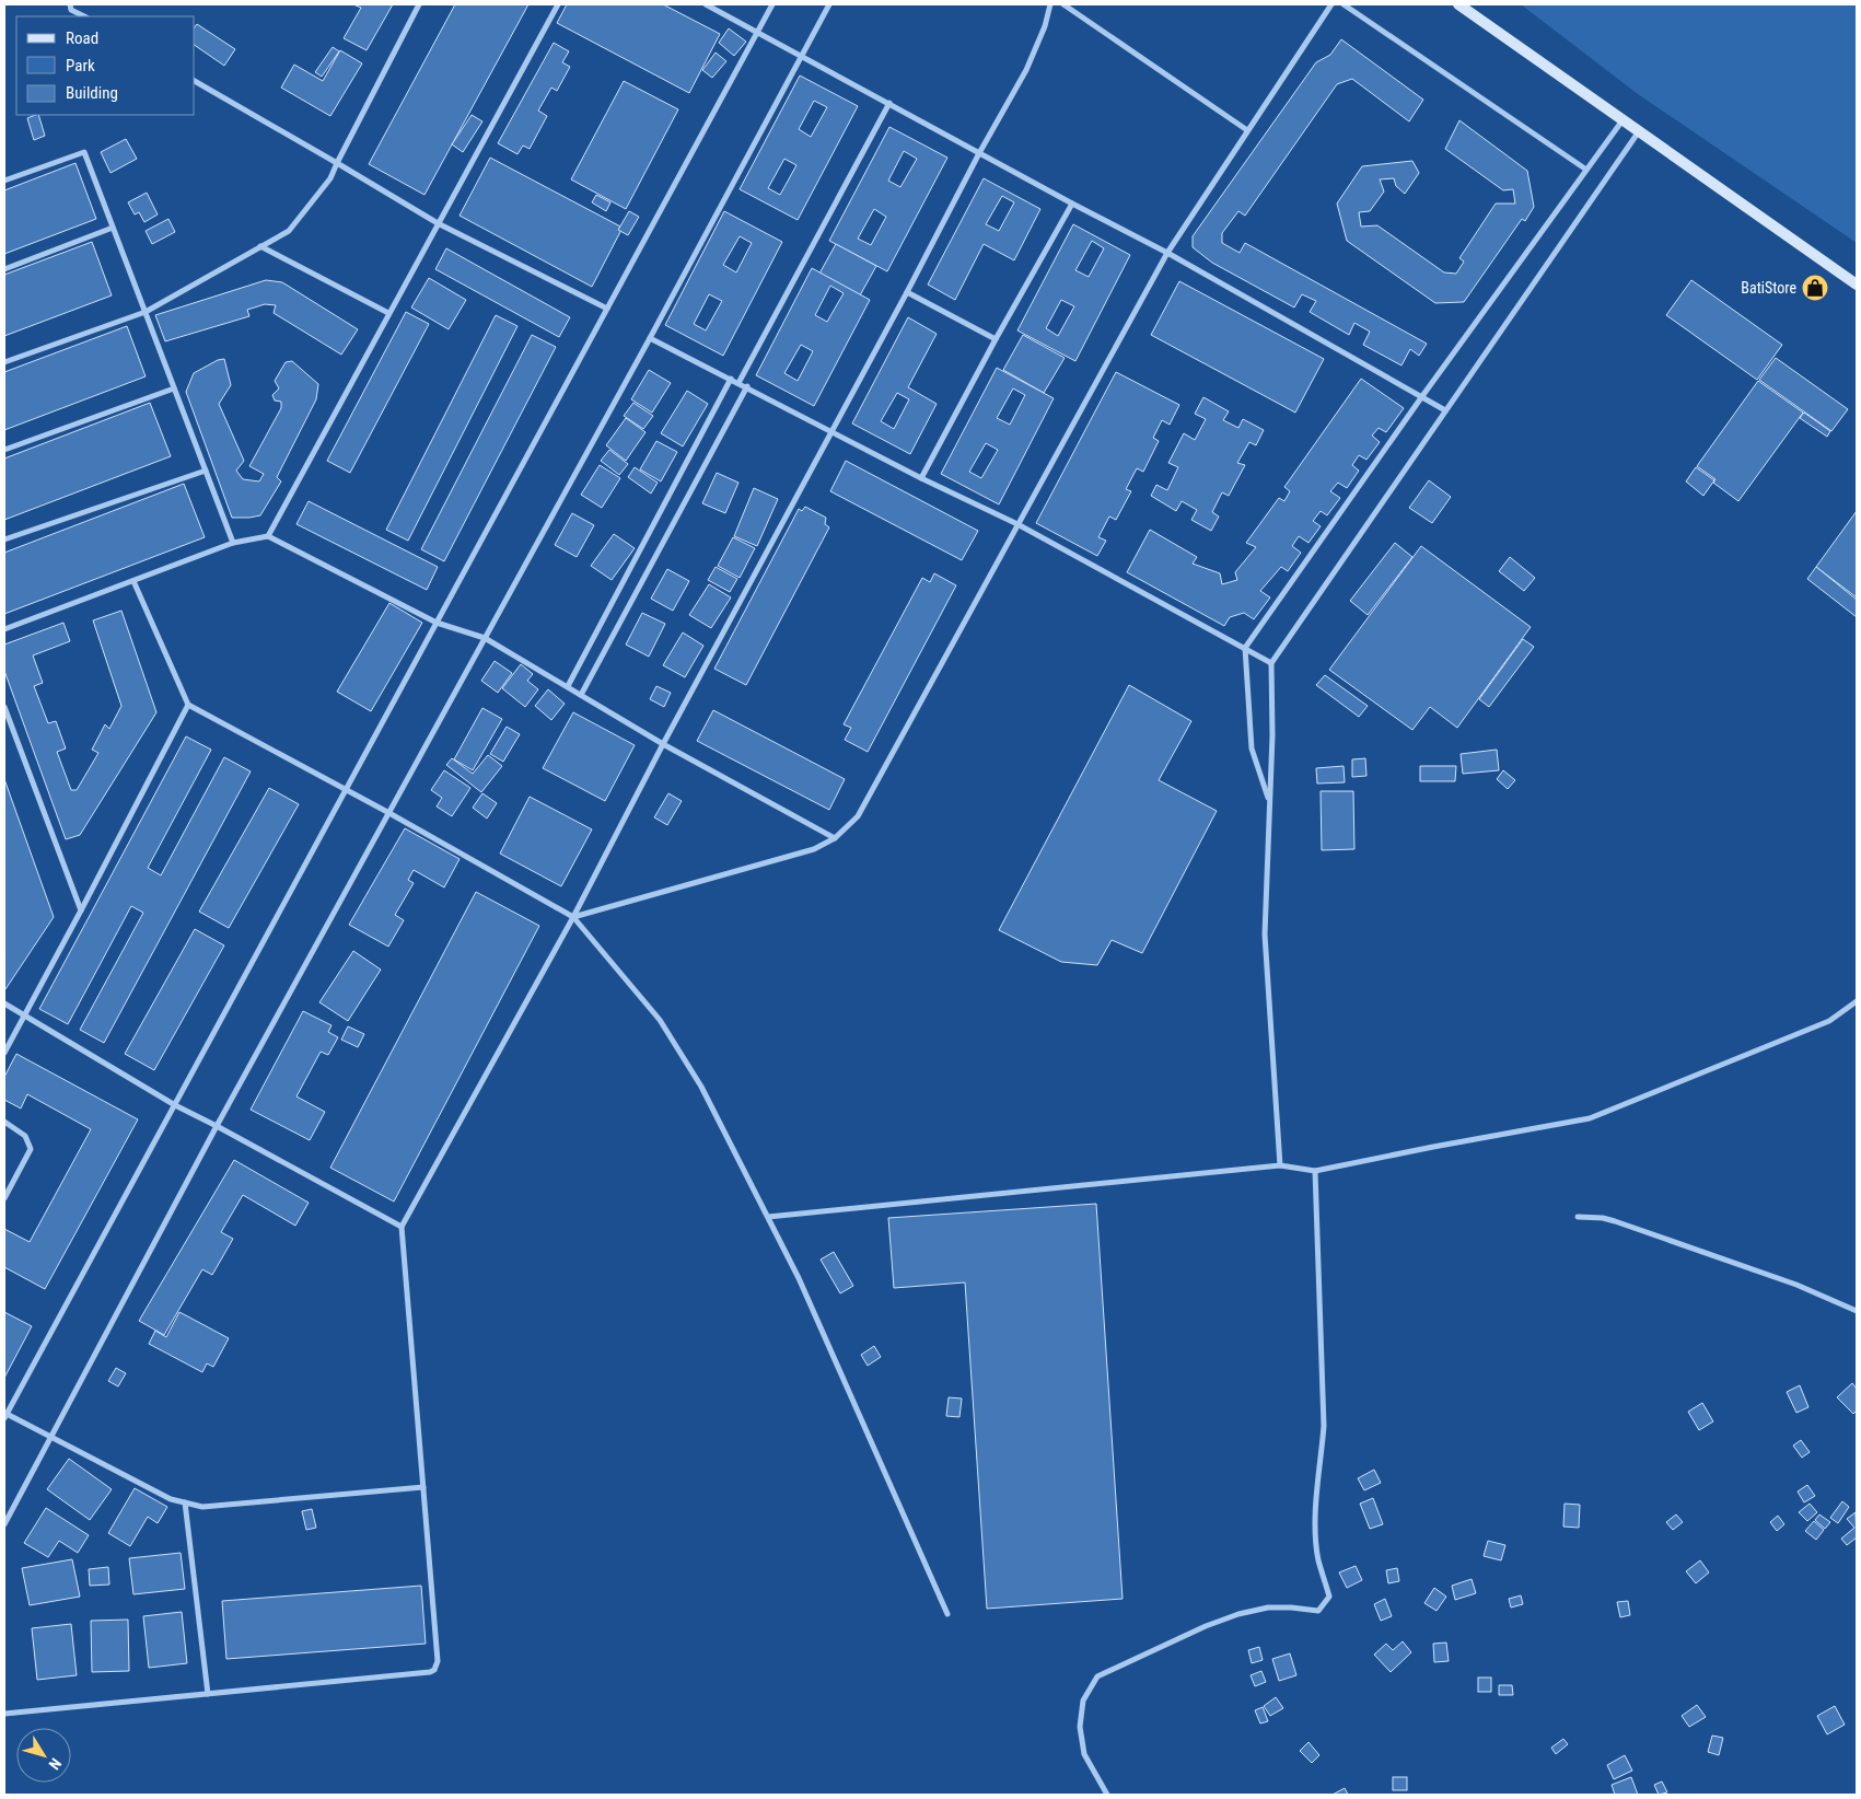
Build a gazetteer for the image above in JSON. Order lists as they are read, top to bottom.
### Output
{
  "places": {
    "shop": ["BatiStore"]
  },
  "legend": ["Road", "Park", "Building"],
  "north": "bottom right"
}
